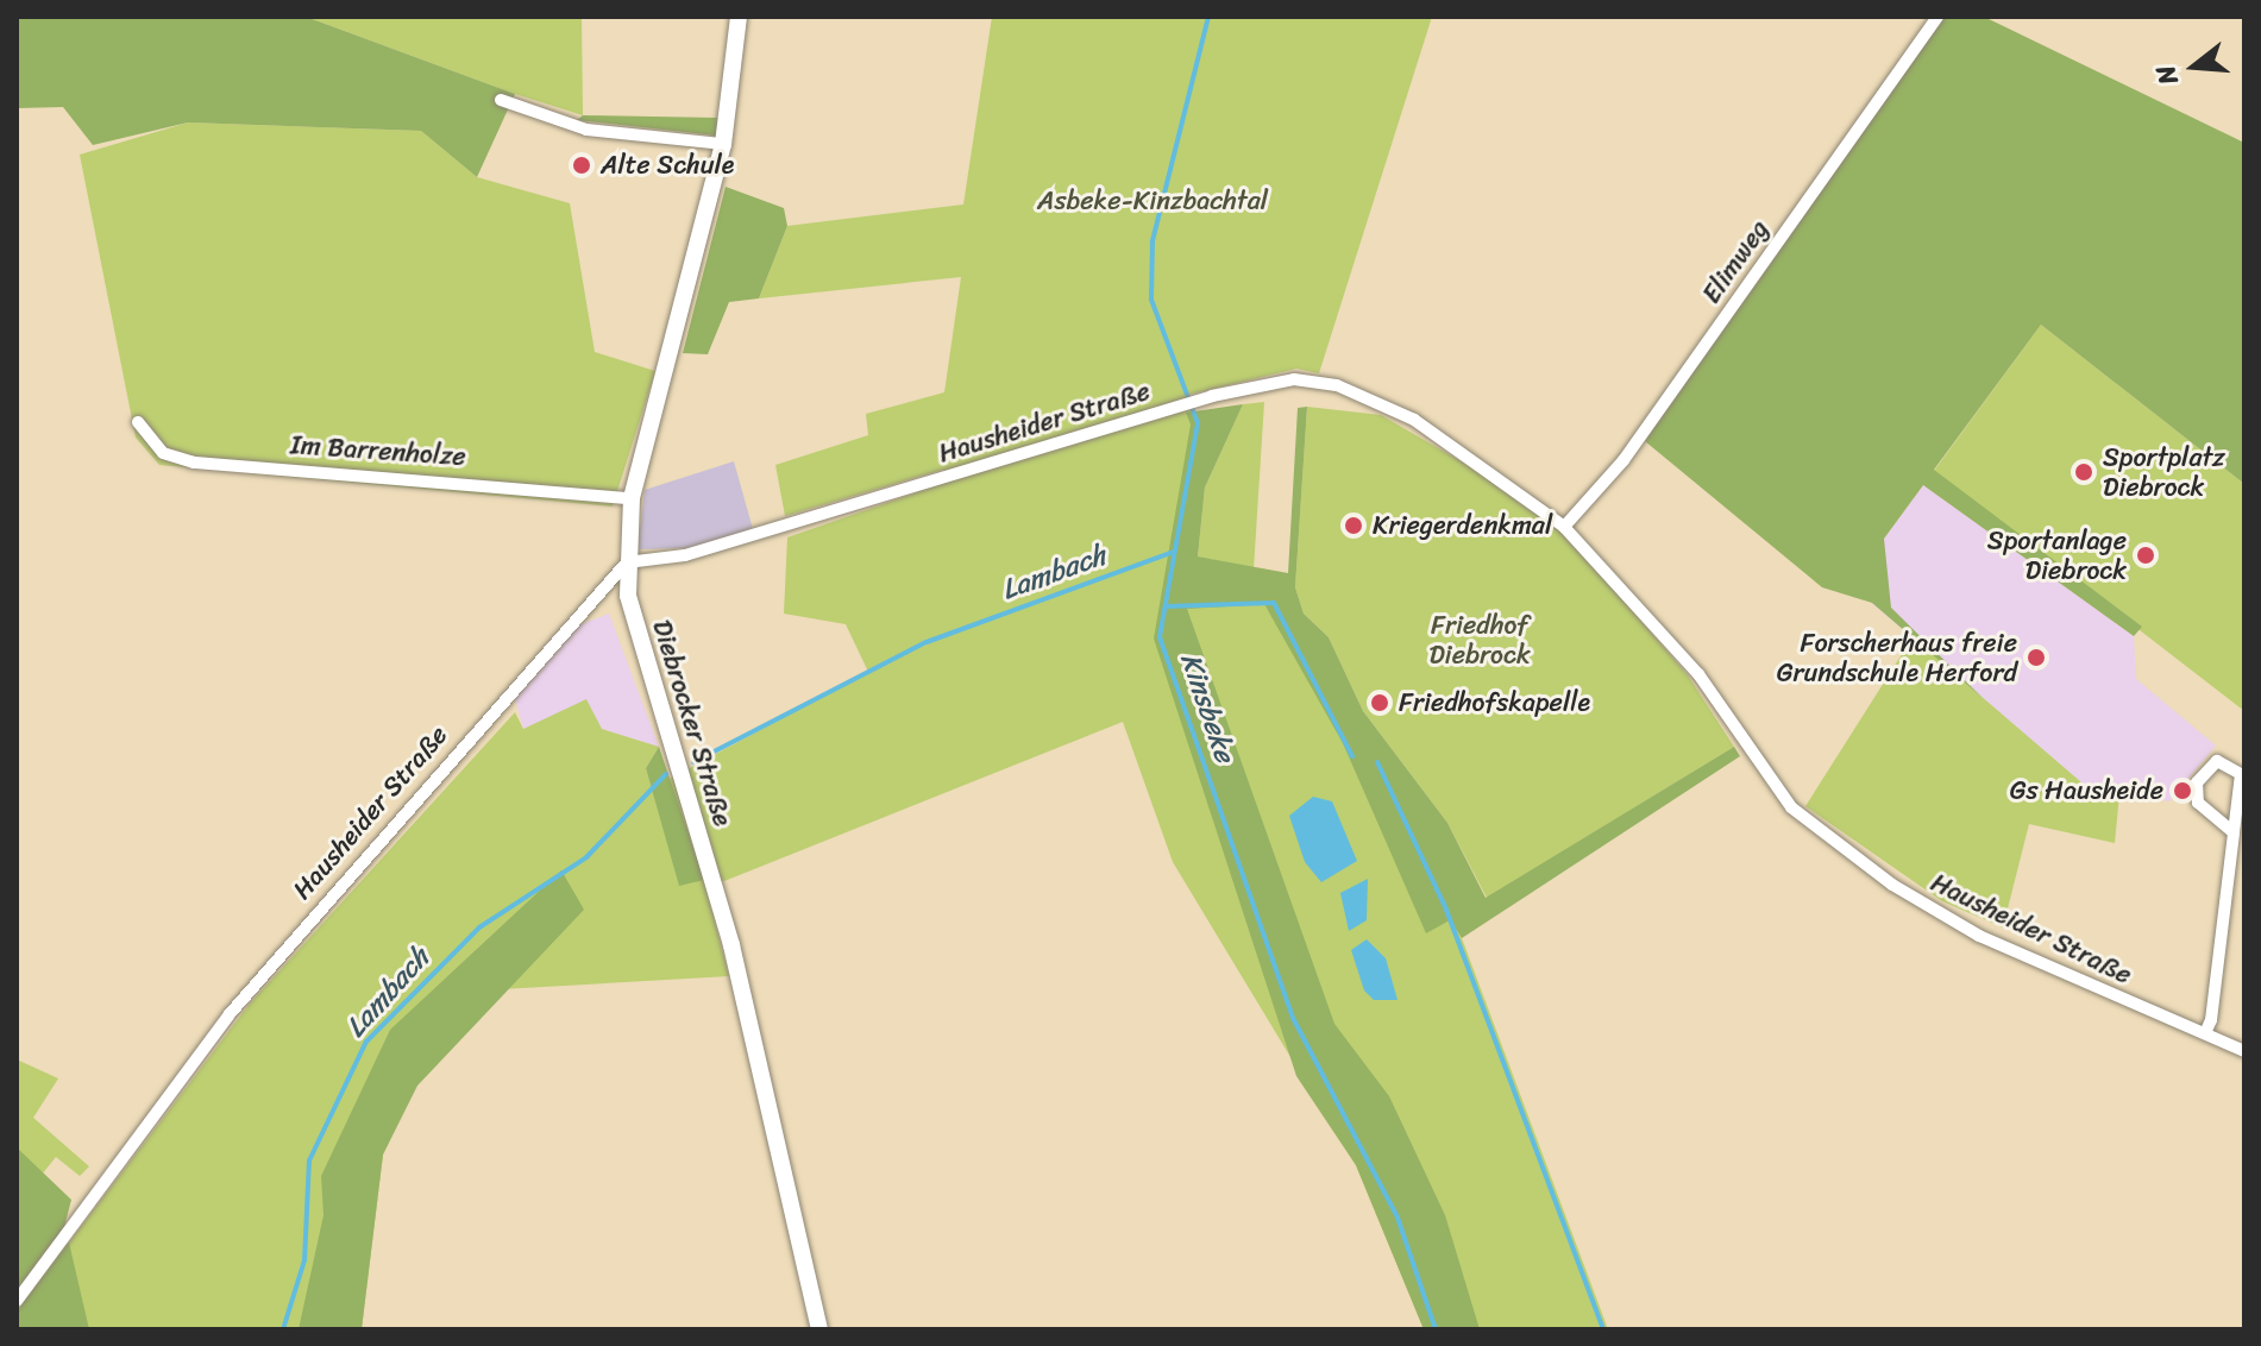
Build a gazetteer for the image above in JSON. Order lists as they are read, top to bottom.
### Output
{
  "streets": {
    "main road": ["Diebrocker Straße"],
    "street": ["Elimweg", "Hausheider Straße", "Im Barrenholze"]
  },
  "crossings": [
    ["Elimweg", "Hausheider Straße"],
    ["Hausheider Straße", "Diebrocker Straße"],
    ["Im Barrenholze", "Diebrocker Straße"]
  ],
  "water": ["Lambach", "Kinsbeke"],
  "parks": ["Asbeke-Kinzbachtal", "Friedhof Diebrock"],
  "places": [
    "Alte Schule",
    "Sportplatz Diebrock",
    "Kriegerdenkmal",
    "Sportanlage Diebrock",
    "Forscherhaus freie Grundschule Herford",
    "Friedhofskapelle",
    "Gs Hausheide"
  ],
  "north": "left"
}
